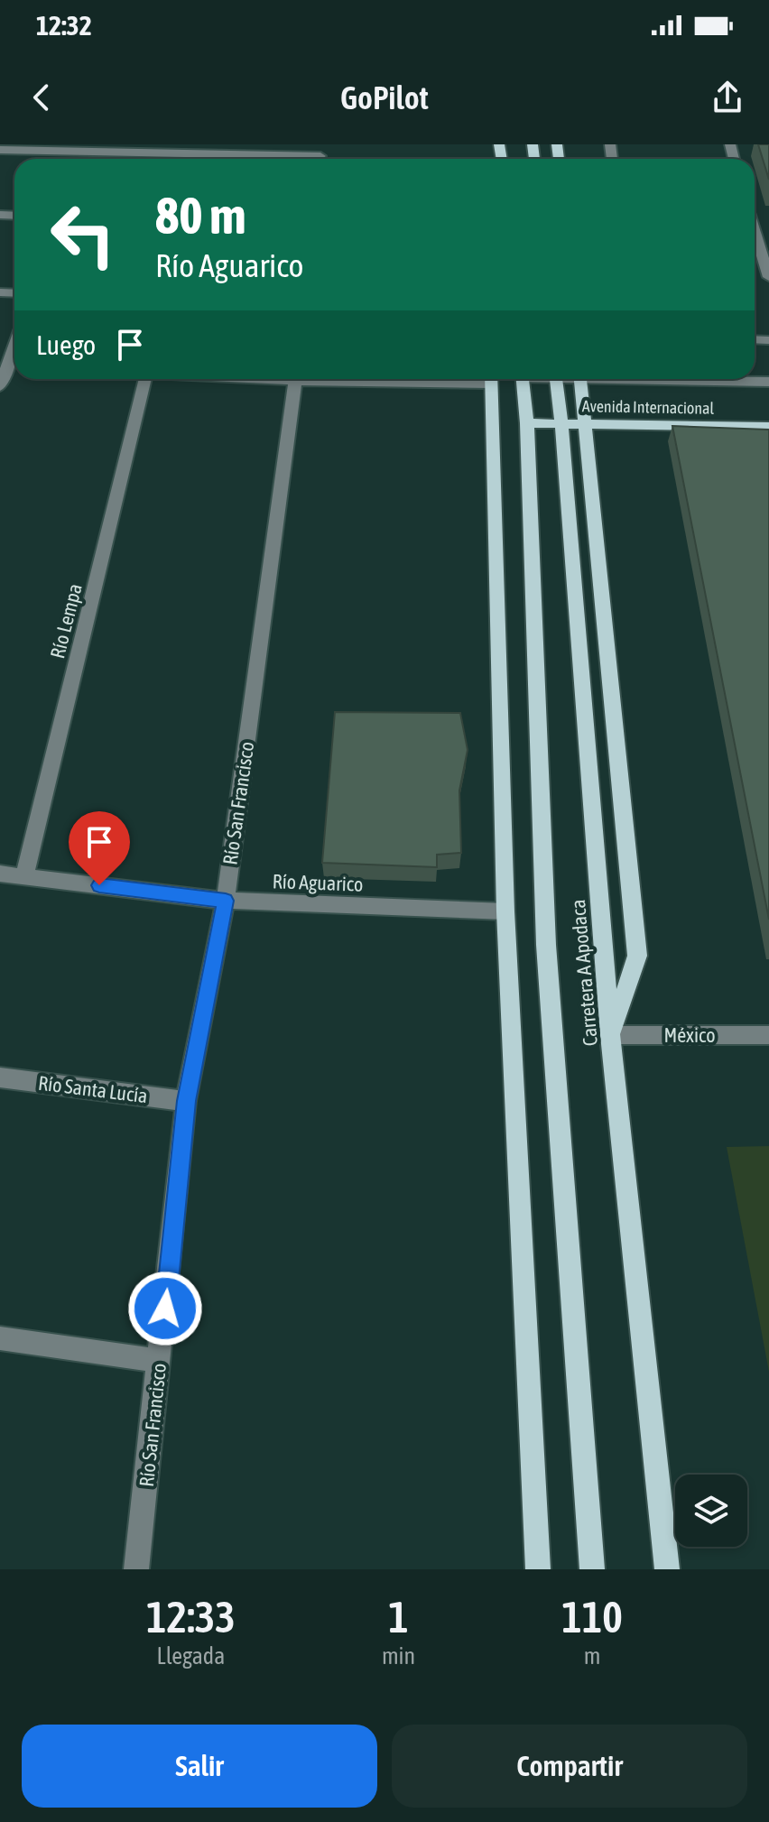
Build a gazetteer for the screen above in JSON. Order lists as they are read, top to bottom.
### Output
{
  "streets": {
    "main road": ["Avenida Internacional", "Carretera A Apodaca"],
    "street": [
      "Río Lempa",
      "Río San Francisco",
      "Río Aguarico",
      "México",
      "Río Santa Lucía"
    ]
  },
  "crossings": [
    ["Avenida Internacional", "Carretera A Apodaca"],
    ["Río Lempa", "Río Aguarico"],
    ["Río San Francisco", "Río Aguarico"],
    ["Río San Francisco", "Río Santa Lucía"],
    ["Carretera A Apodaca", "México"]
  ],
  "page": {
    "status": "12:32",
    "header": "GoPilot",
    "turn": ["80 m", "Río Aguarico"],
    "then": "Luego",
    "eta": [
      "12:33",
      "Llegada",
      "1",
      "min",
      "110",
      "m"
    ],
    "buttons": ["Salir", "Compartir"]
  }
}
